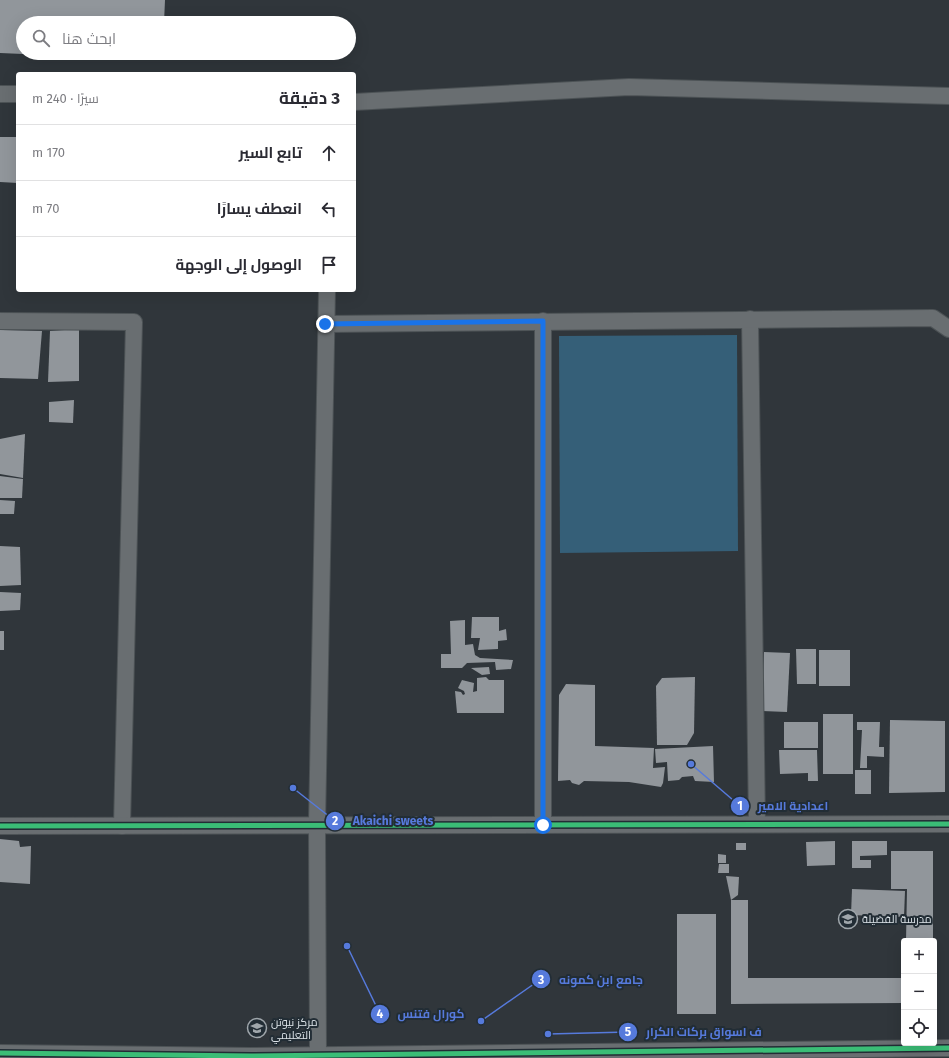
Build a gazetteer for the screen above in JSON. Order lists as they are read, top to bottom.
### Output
{
  "places": {
    "other": [
      "اعدادية الامير",
      "Akaichi sweets",
      "كورال فتنس",
      "جامع ابن كمونه",
      "ف اسواق بركات الكرار"
    ],
    "school or university": ["مدرسة الفضيلة", "مركز نيوتن التعليمي"]
  },
  "page": {
    "search": "ابحث هنا",
    "heading": ["3 دقيقة", "سيرًا · 240 m"],
    "list": [
      ["تابع السير", "170 m"],
      ["انعطف يسارًا", "70 m"],
      "الوصول إلى الوجهة"
    ],
    "map_buttons": ["+", "−"]
  }
}
